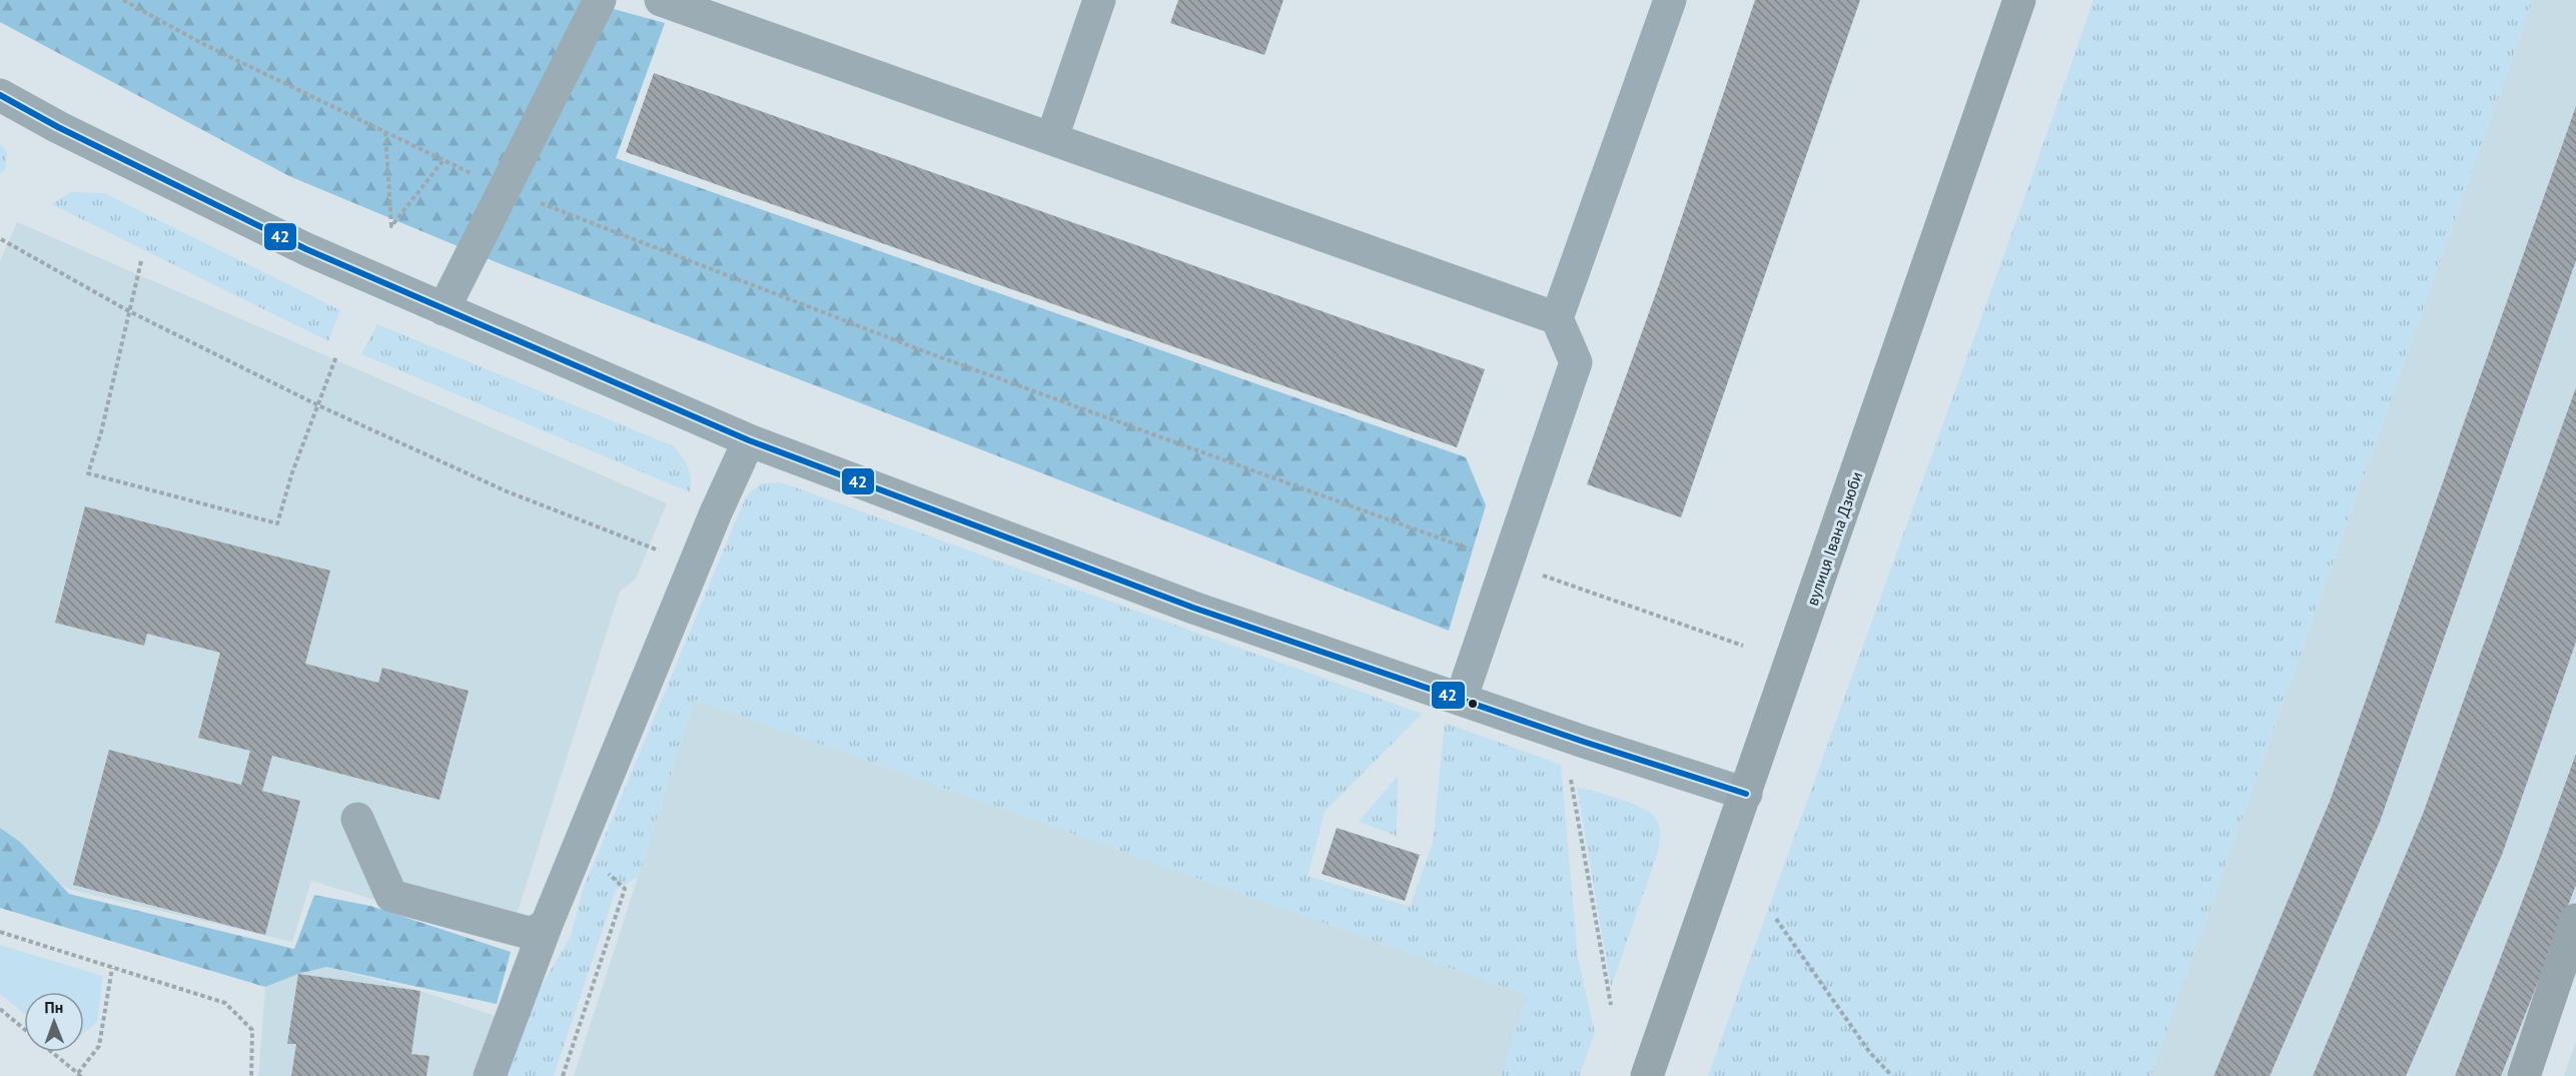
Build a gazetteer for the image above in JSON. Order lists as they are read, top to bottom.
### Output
{
  "streets": {
    "main road": ["вулиця Івана Дзюби"]
  },
  "lines": ["transit line 42"],
  "north": "top"
}
